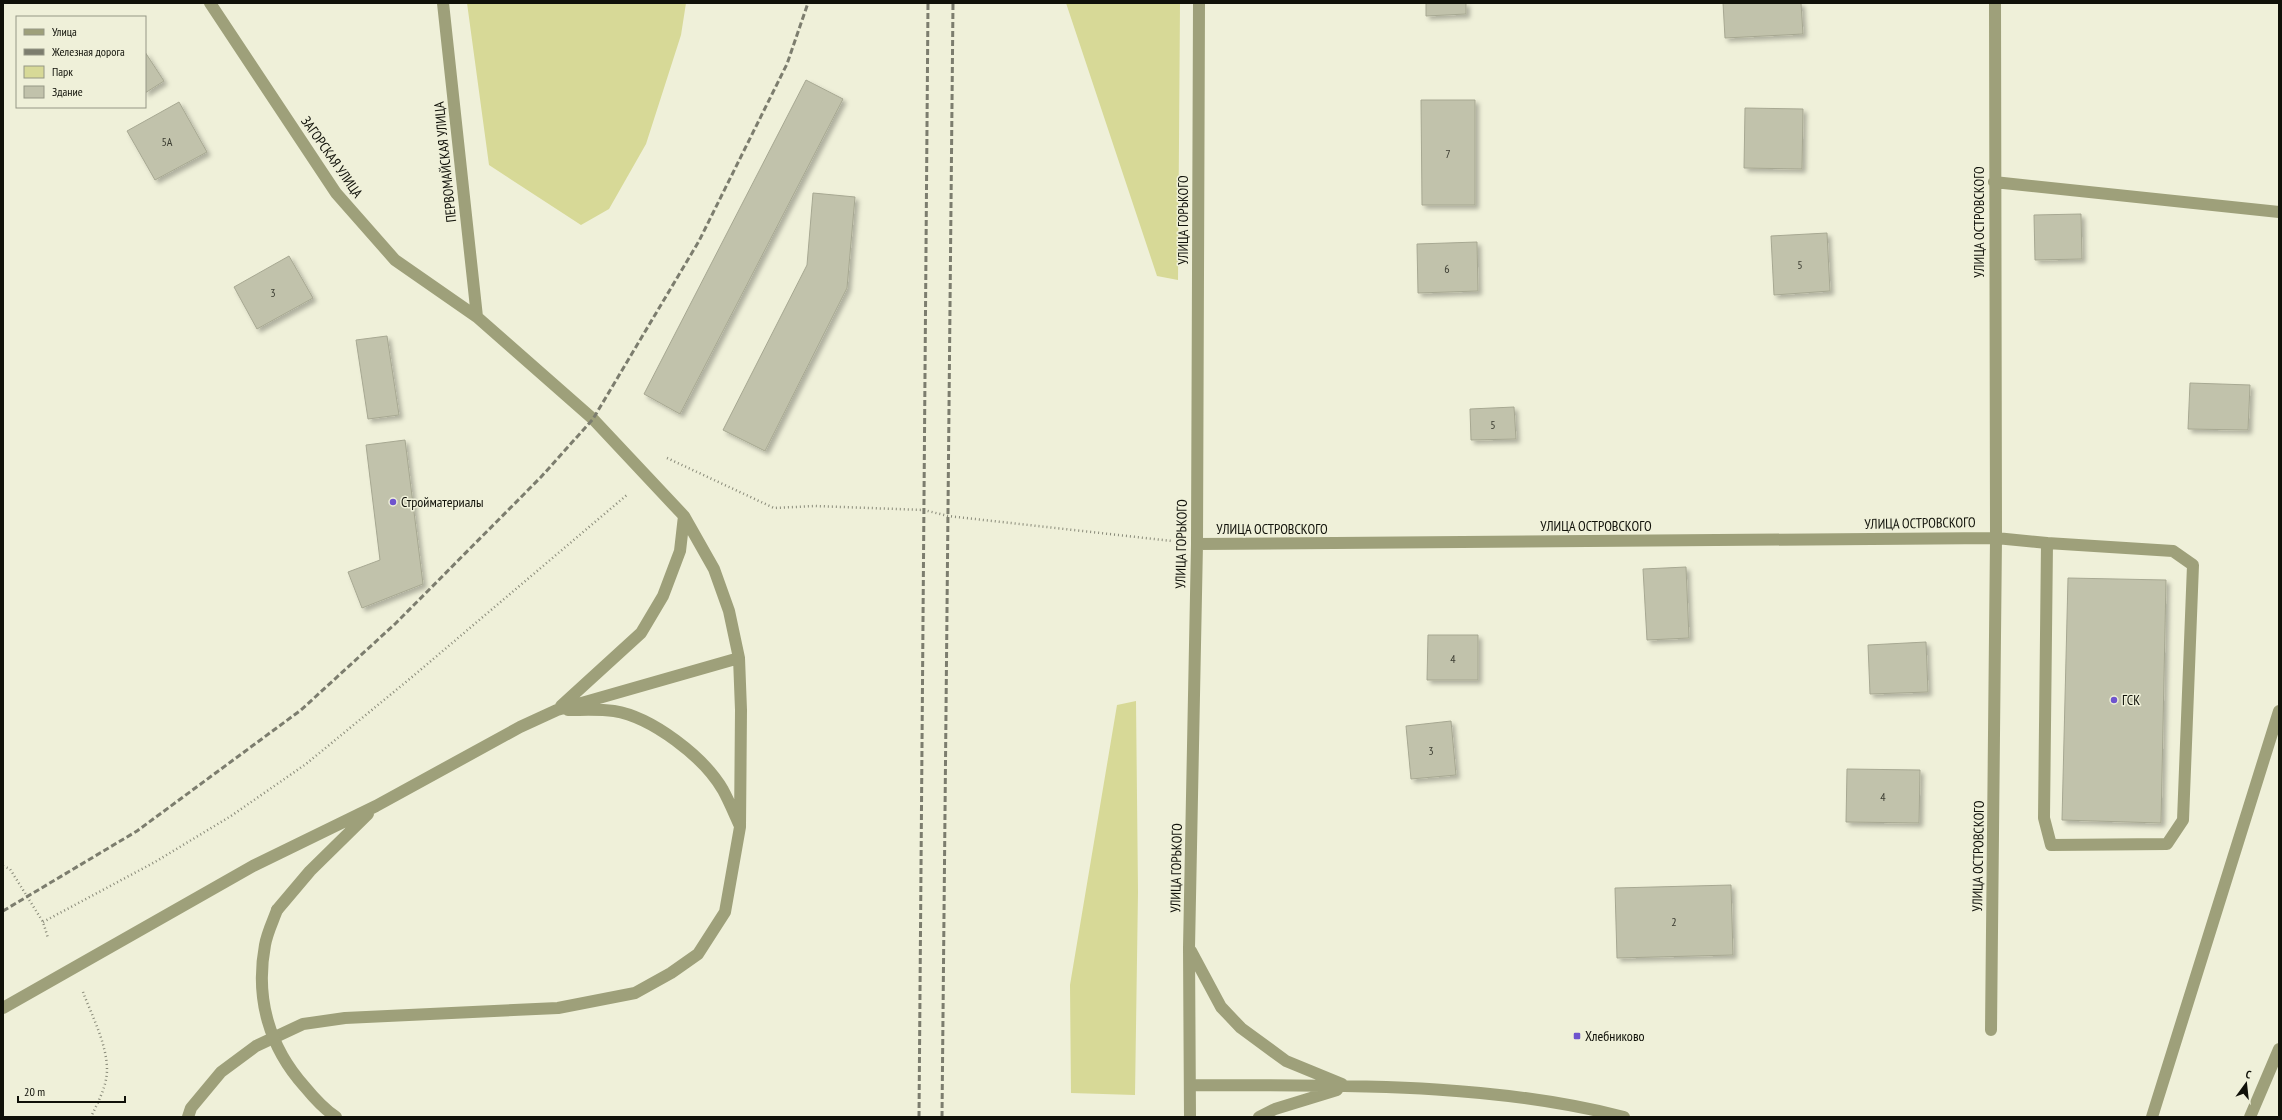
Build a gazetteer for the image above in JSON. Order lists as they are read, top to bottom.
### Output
{
  "streets": {
    "street": [
      "ЗАГОРСКАЯ УЛИЦА",
      "ПЕРВОМАЙСКАЯ УЛИЦА",
      "УЛИЦА ГОРЬКОГО",
      "УЛИЦА ОСТРОВСКОГО"
    ]
  },
  "crossings": [
    ["ЗАГОРСКАЯ УЛИЦА", "ПЕРВОМАЙСКАЯ УЛИЦА"],
    ["УЛИЦА ГОРЬКОГО", "УЛИЦА ОСТРОВСКОГО"]
  ],
  "places": {
    "other": ["Стройматериалы", "ГСК"],
    "transit": ["Хлебниково"]
  },
  "house_numbers": [
    "5А",
    "7",
    "5",
    "6",
    "3",
    "5",
    "4",
    "3",
    "4",
    "2"
  ],
  "legend": [
    "Улица",
    "Железная дорога",
    "Парк",
    "Здание"
  ],
  "scale_bar": "20 m",
  "north": "top"
}
